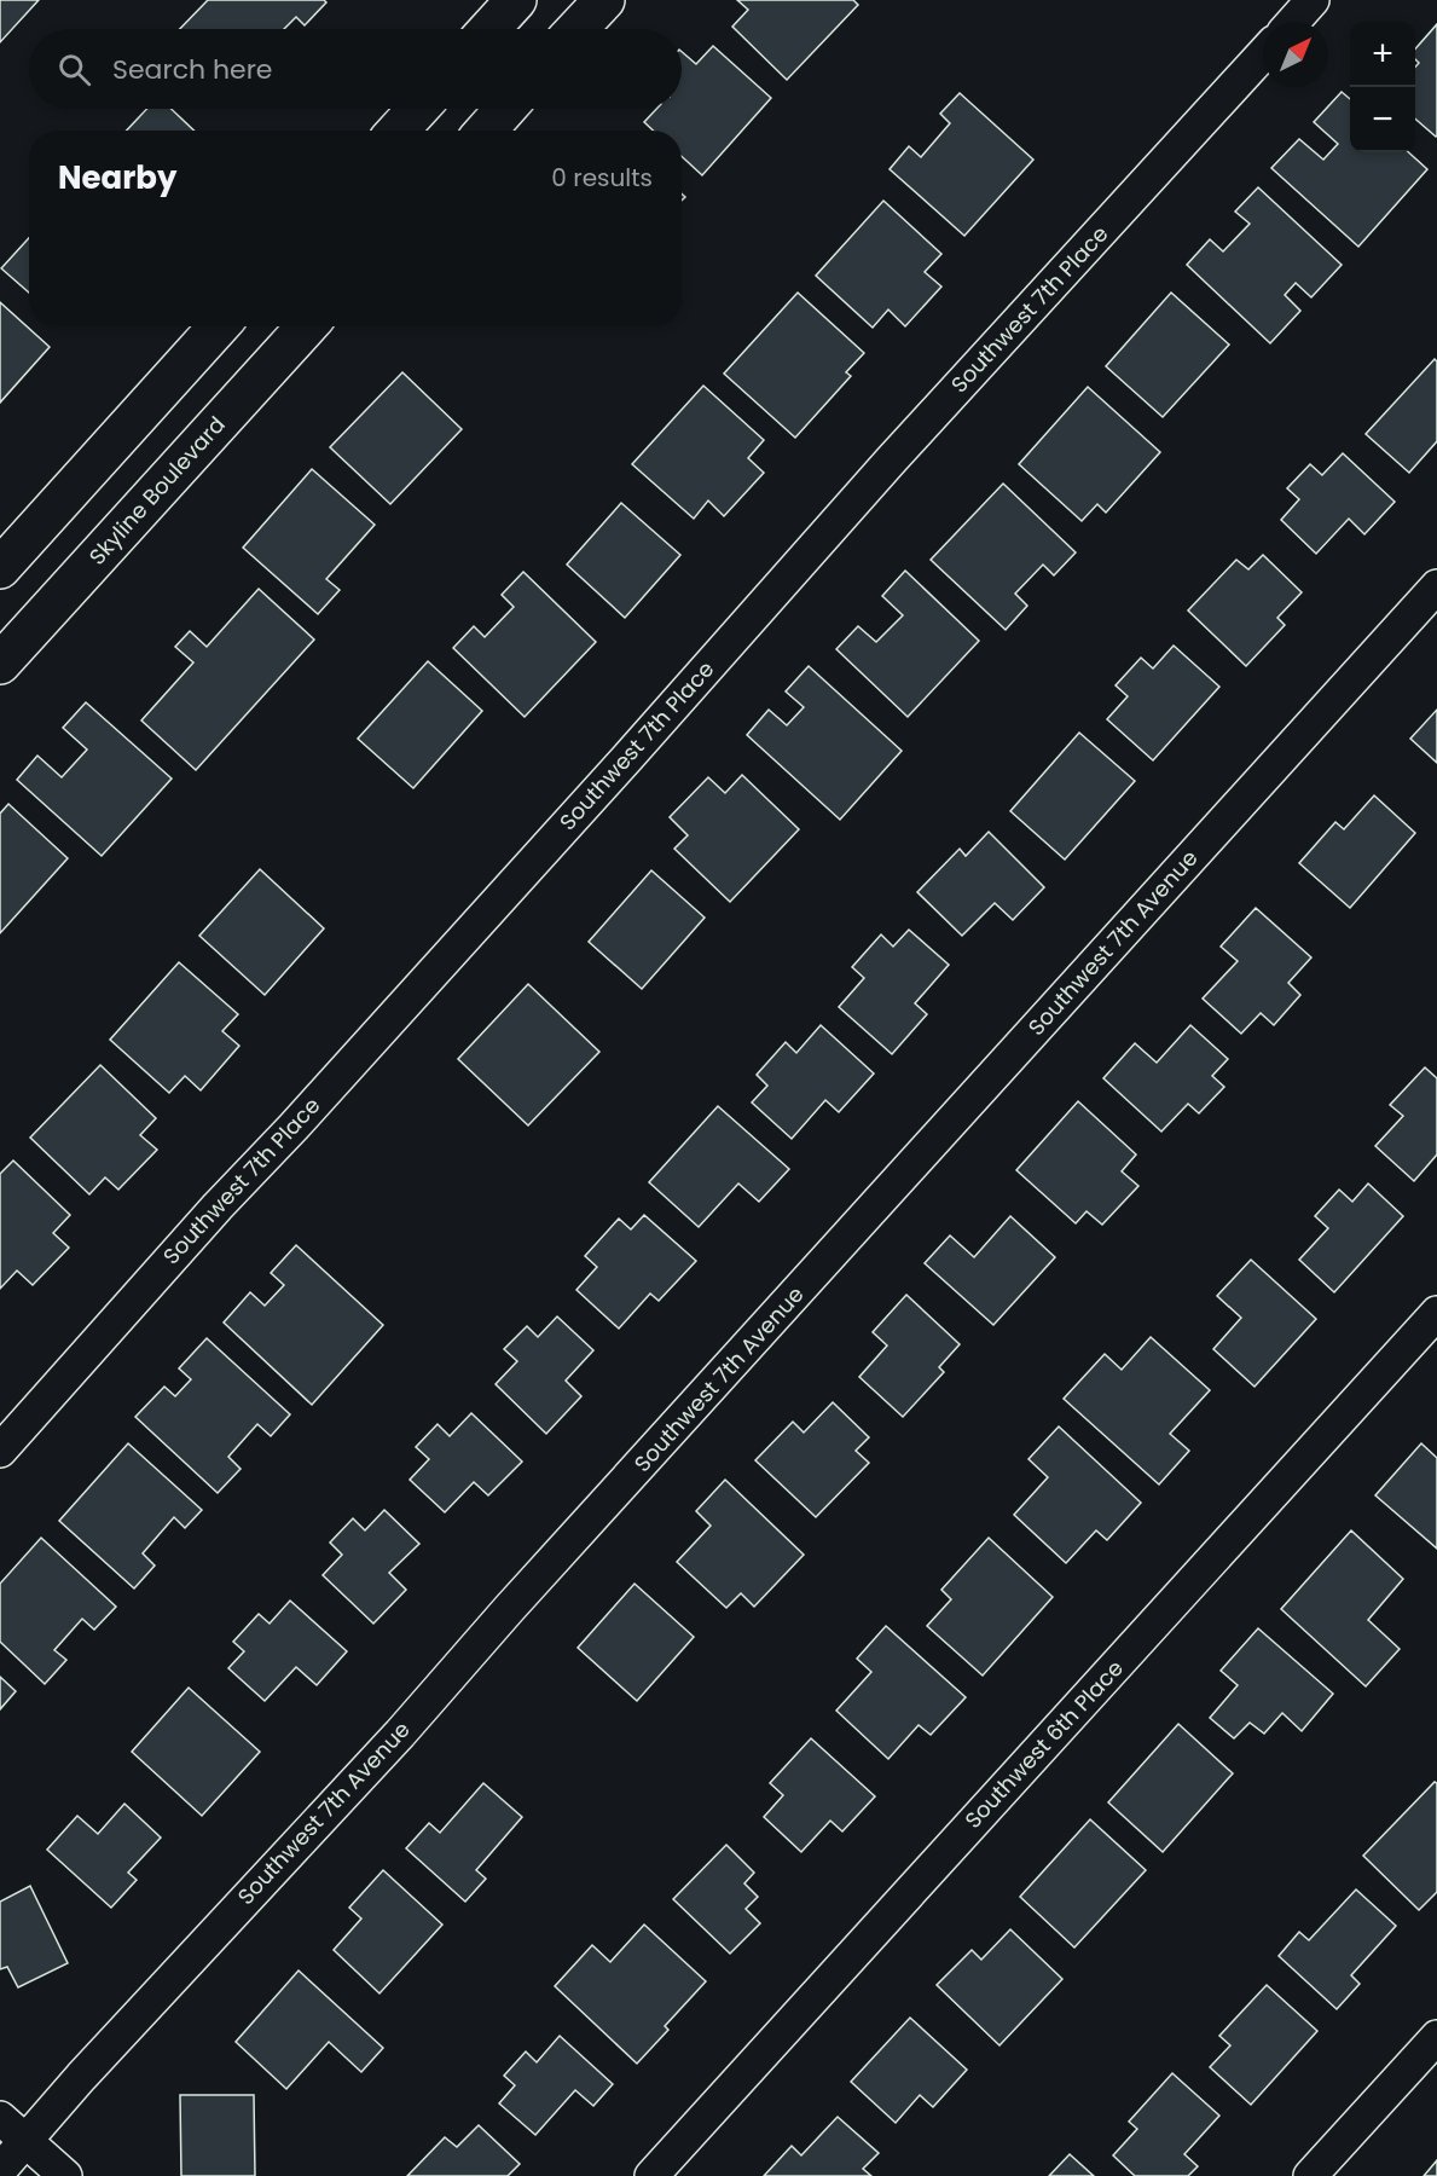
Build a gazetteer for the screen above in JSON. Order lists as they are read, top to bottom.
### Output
{
  "streets": {
    "street": [
      "Southwest 7th Place",
      "Skyline Boulevard",
      "Southwest 7th Avenue",
      "Southwest 6th Place"
    ]
  },
  "north": "top right",
  "page": {
    "map_buttons": ["+", "−"],
    "search": "Search here",
    "heading": ["Nearby", "0 results"]
  }
}
